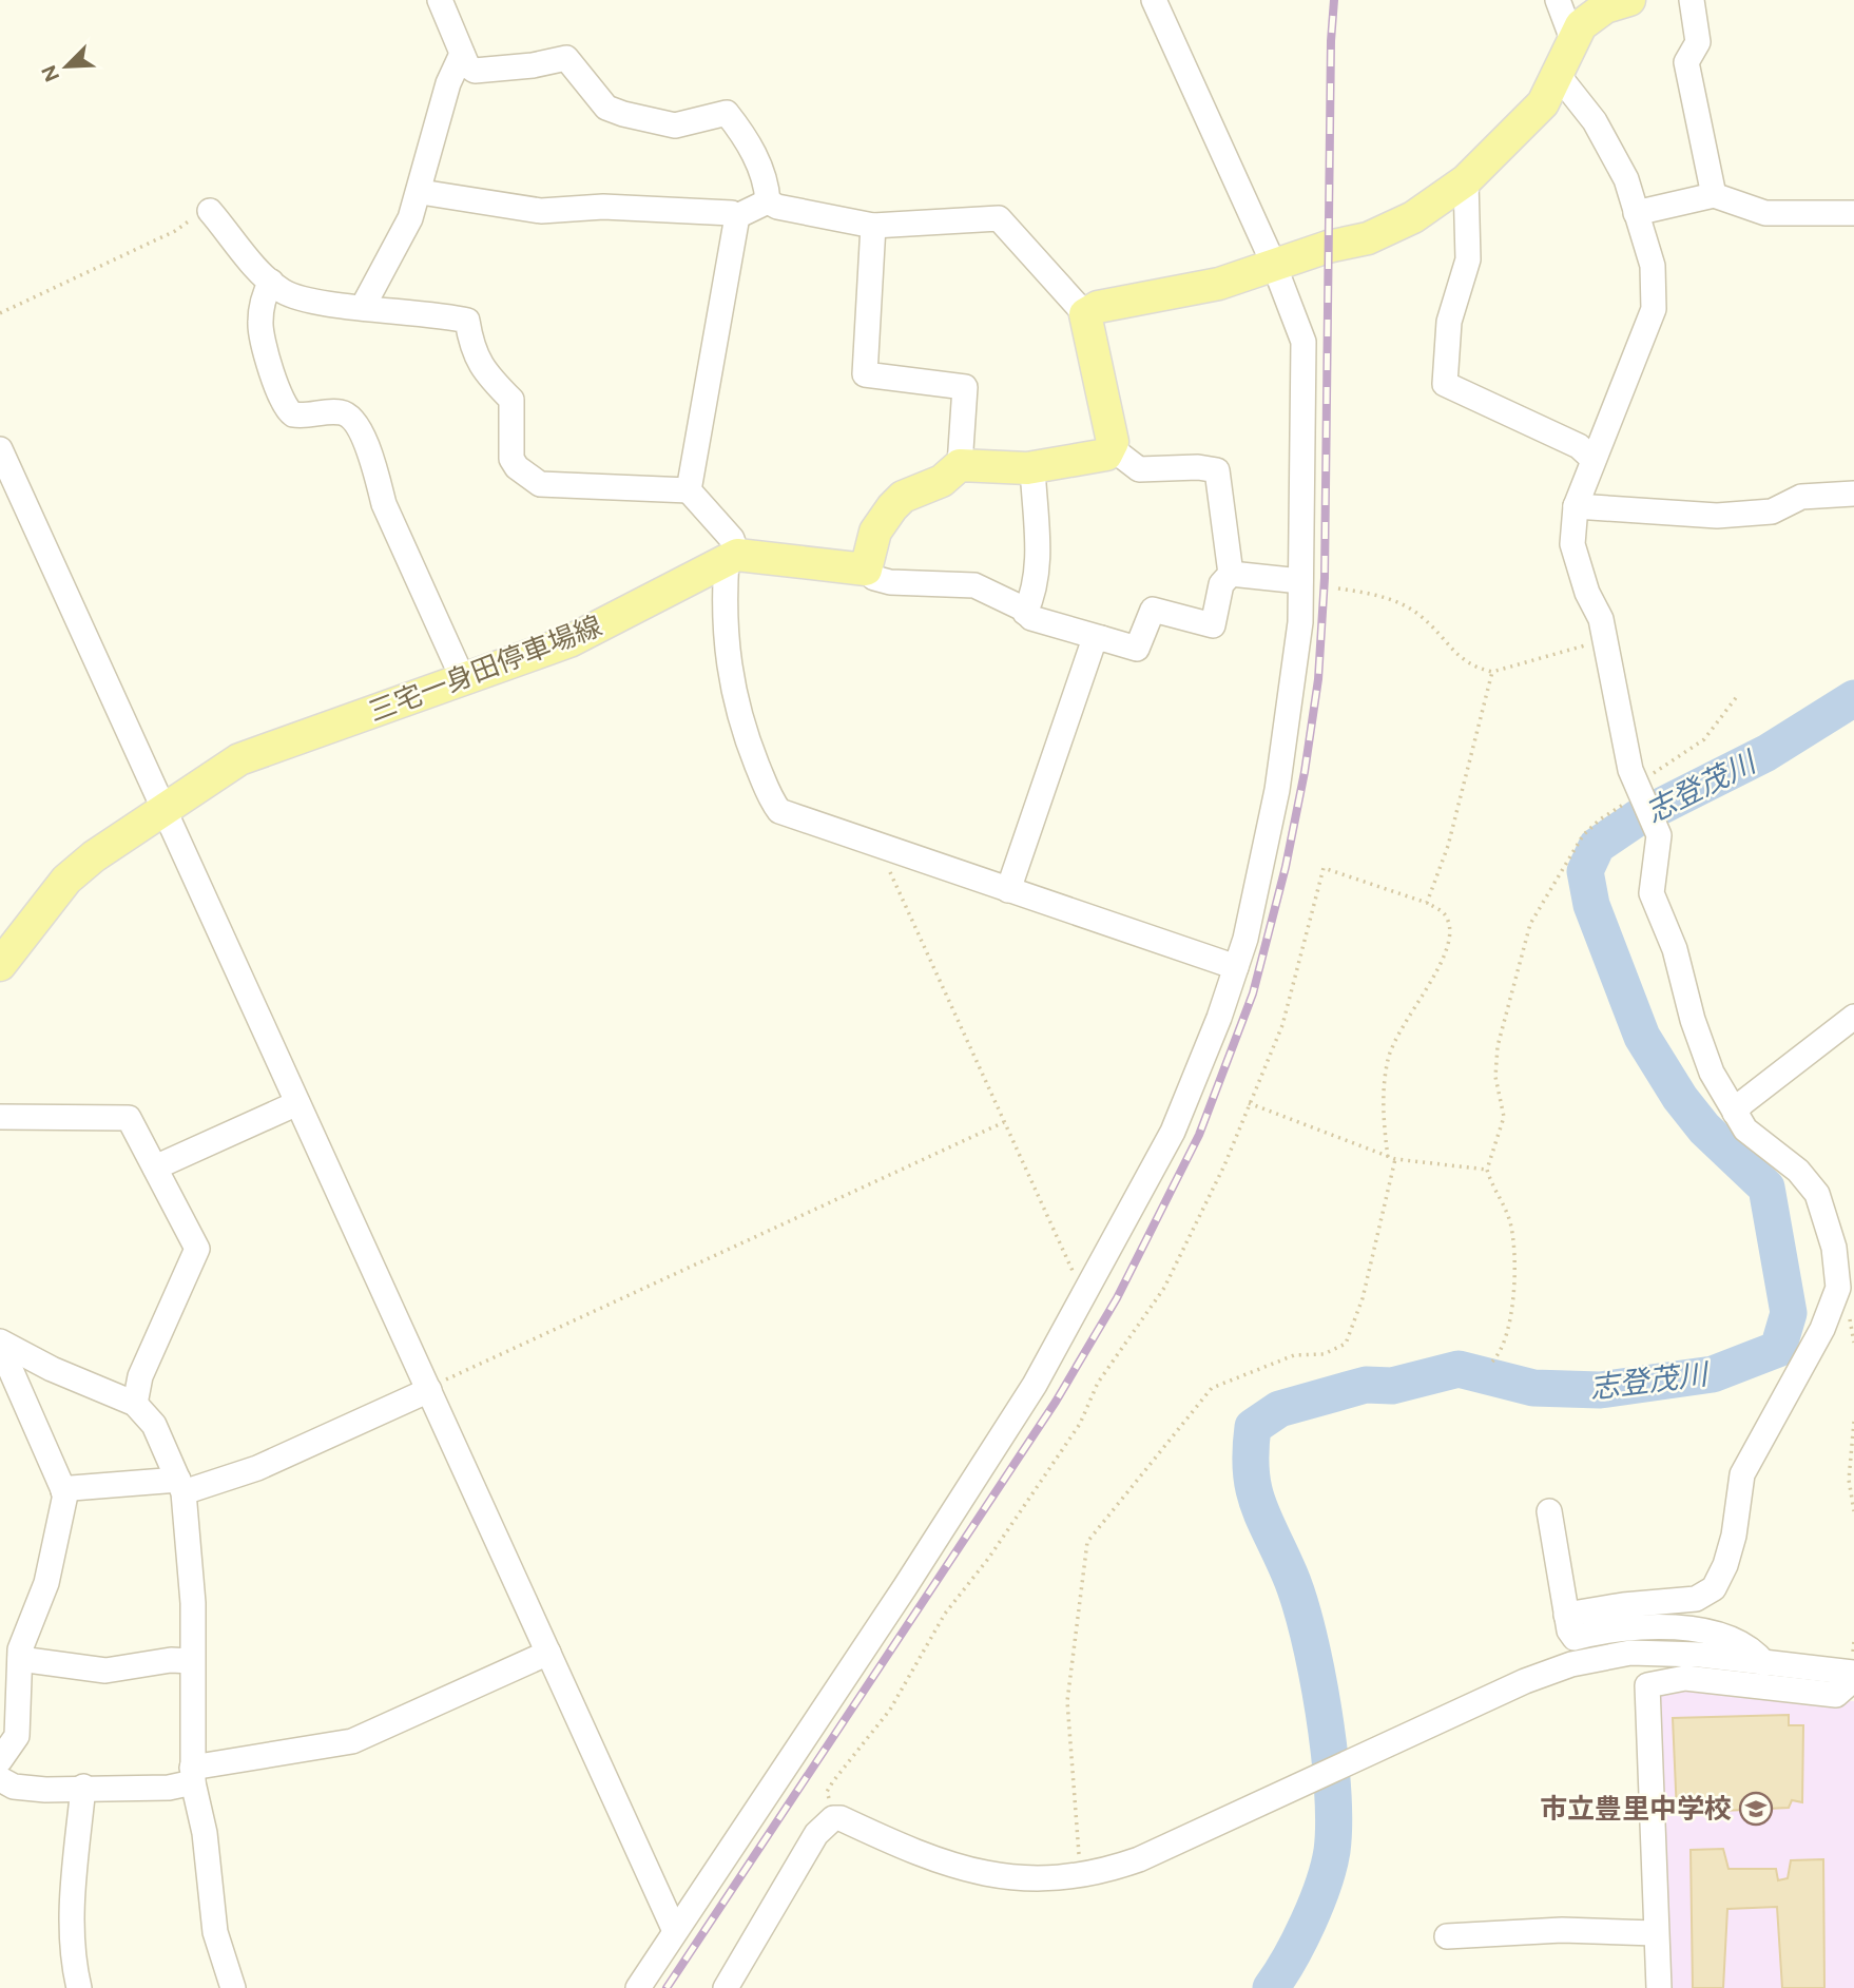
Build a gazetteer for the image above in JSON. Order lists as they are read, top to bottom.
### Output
{
  "streets": {
    "main road": ["三宅一身田停車場線"]
  },
  "water": ["志登茂川"],
  "places": {
    "school or university": ["市立豊里中学校"]
  },
  "north": "bottom left"
}
